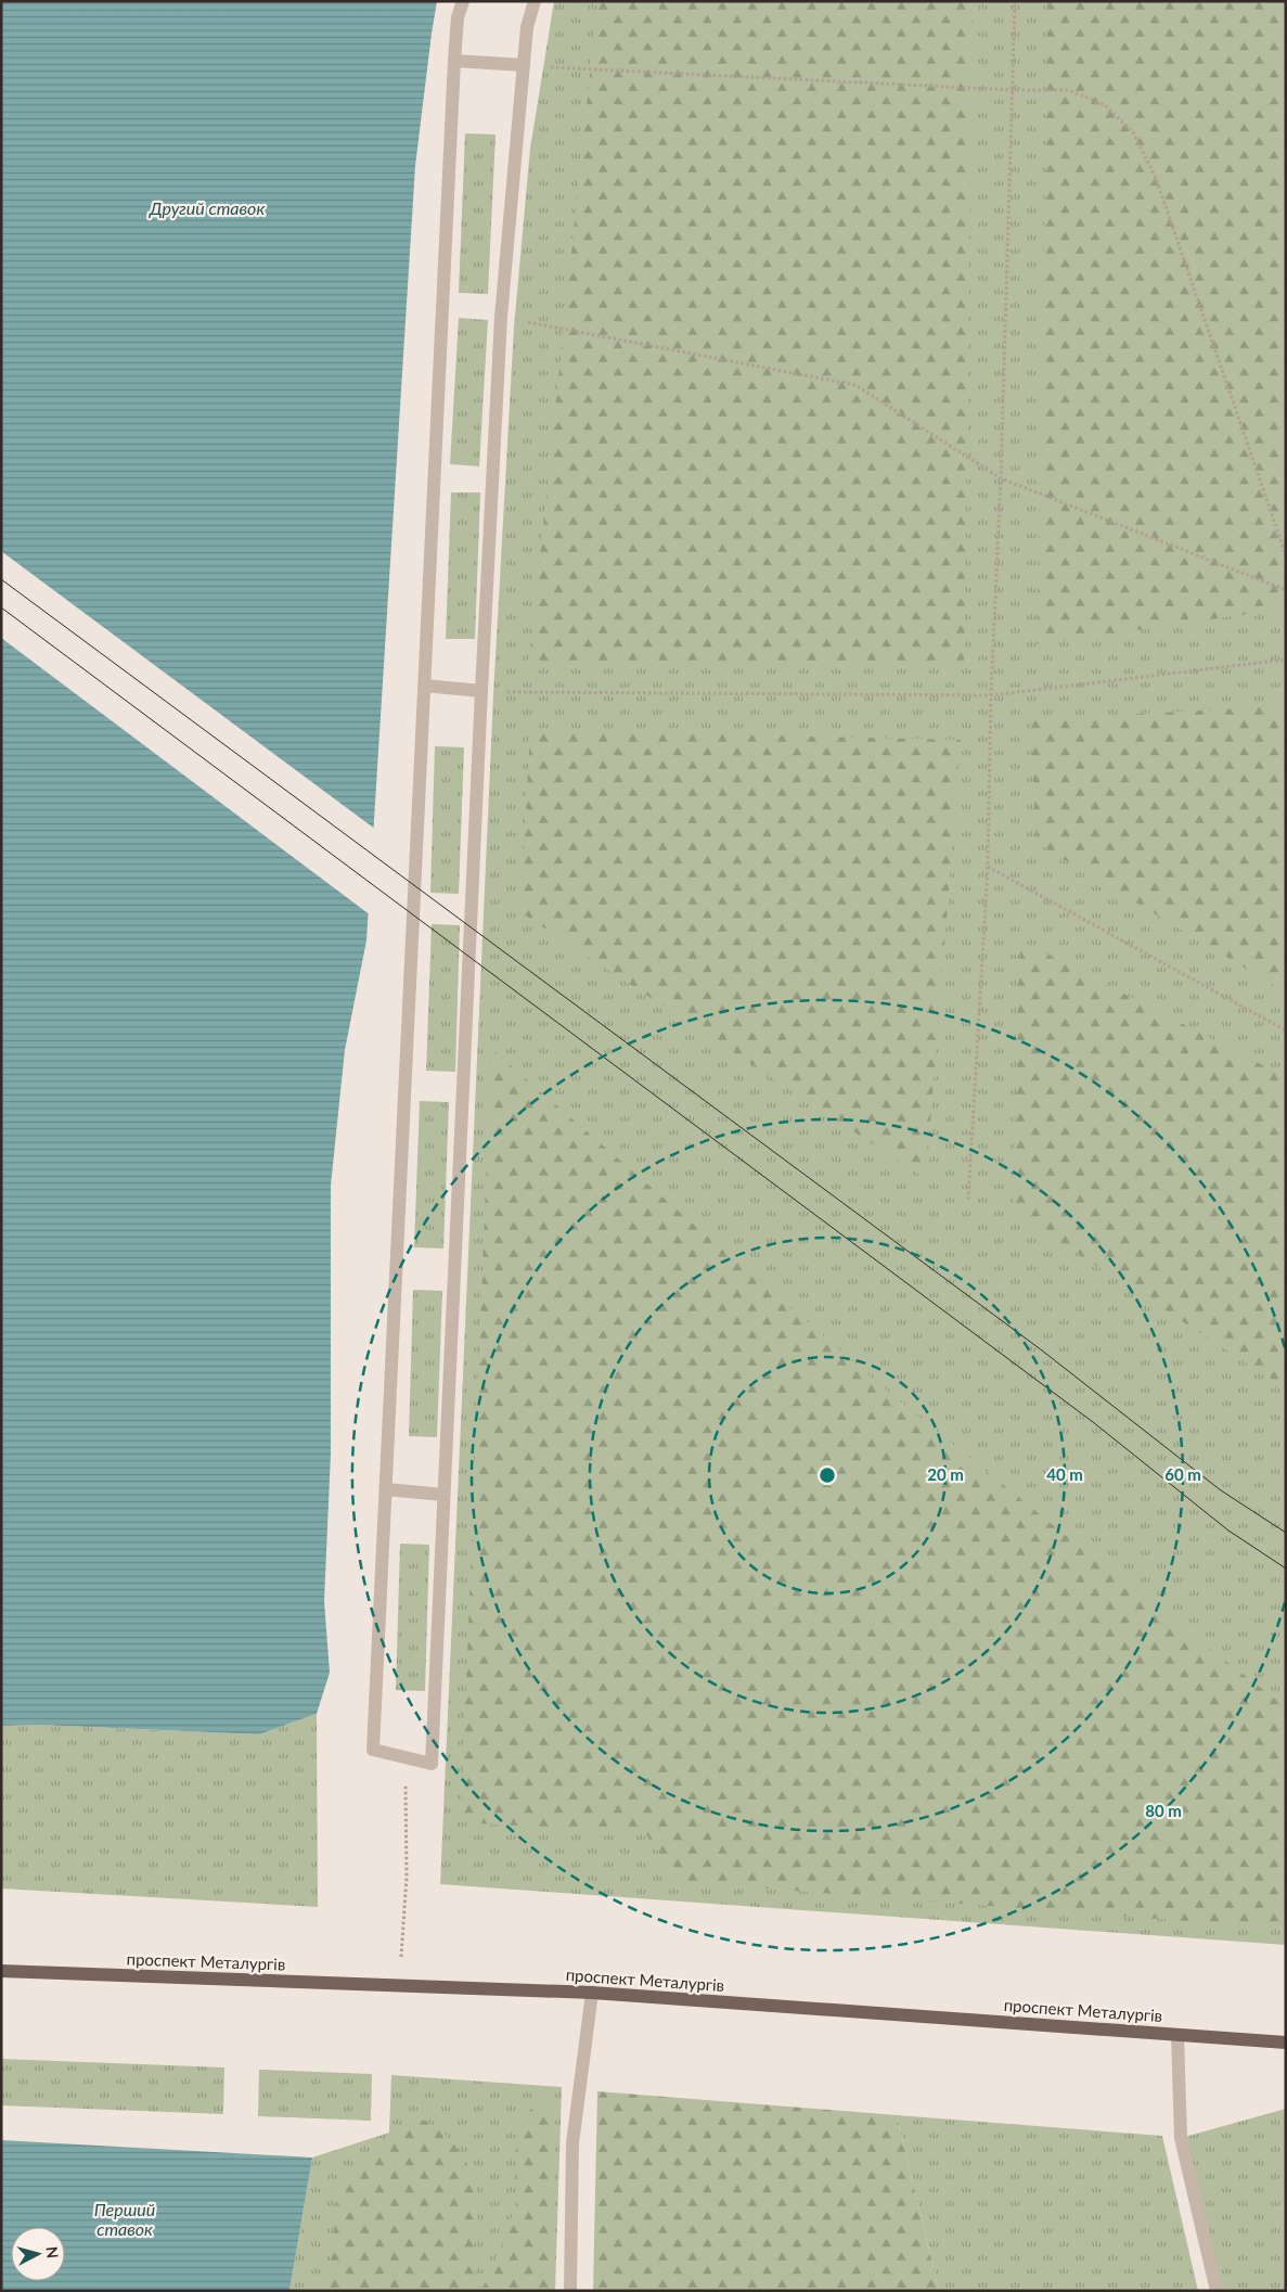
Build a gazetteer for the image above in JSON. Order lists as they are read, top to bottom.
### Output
{
  "streets": {
    "main road": ["проспект Металургів"]
  },
  "water": ["Другий ставок", "Перший ставок"],
  "north": "right",
  "rings": [
    "20 m",
    "40 m",
    "60 m",
    "80 m"
  ]
}
